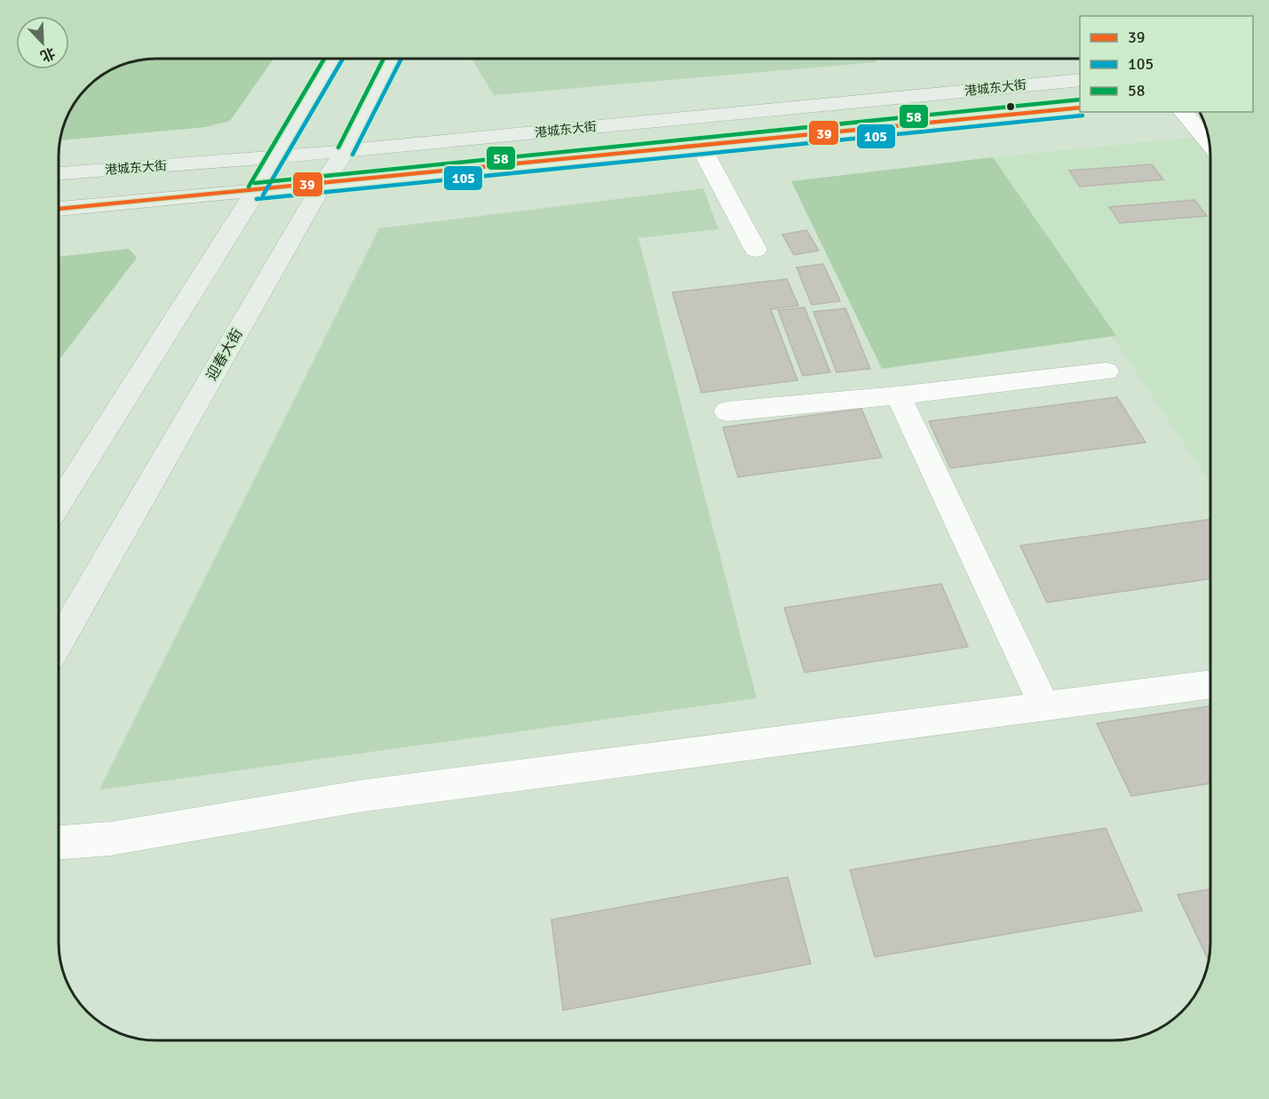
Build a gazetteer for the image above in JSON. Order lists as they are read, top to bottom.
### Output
{
  "streets": {
    "main road": ["港城东大街", "迎春大街"]
  },
  "crossings": [
    ["港城东大街", "迎春大街"]
  ],
  "lines": ["transit line 105", "transit line 58", "transit line 39"],
  "legend": ["39", "105", "58"],
  "north": "bottom right"
}
